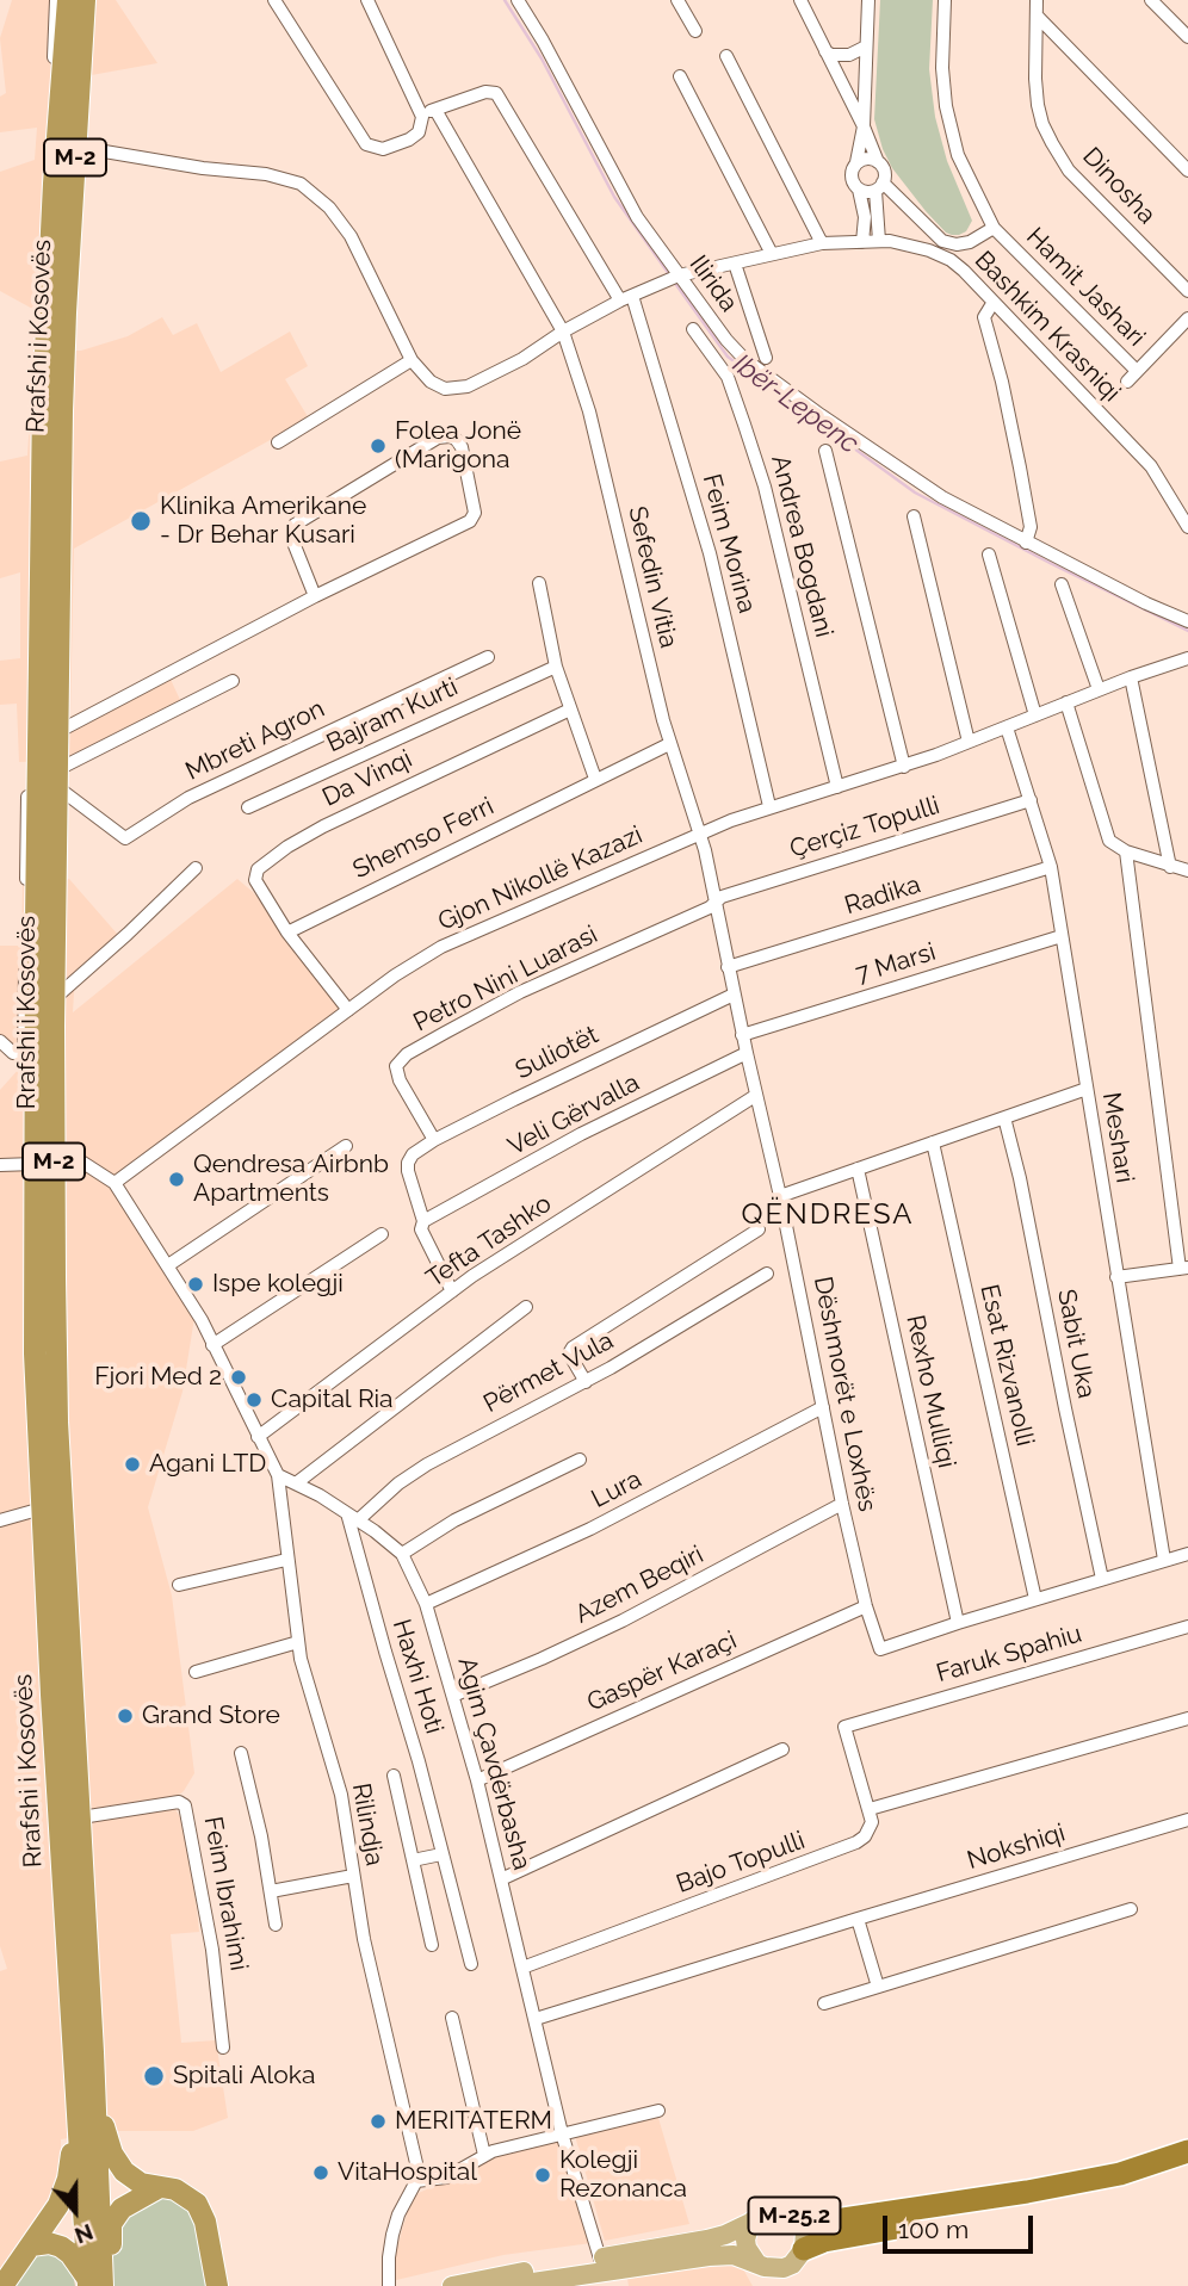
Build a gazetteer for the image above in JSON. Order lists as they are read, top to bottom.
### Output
{
  "streets": {
    "highway": ["M-2", "Rrafshi i Kosovës"],
    "main road": ["M-25.2"],
    "street": [
      "Dinosha",
      "Ilirida",
      "Hamit Jashari",
      "Bashkim Krasniqi",
      "Feim Morina",
      "Andrea Bogdani",
      "Sefedin Vitia",
      "Bajram Kurti",
      "Mbreti Agron",
      "Da Vinqi",
      "Çerçiz Topulli",
      "Shemso Ferri",
      "Gjon Nikollë Kazazi",
      "Radika",
      "7 Marsi",
      "Petro Nini Luarasi",
      "Suliotët",
      "Veli Gërvalla",
      "Meshari",
      "Tefta Tashko",
      "Sabit Uka",
      "Esat Rizvanolli",
      "Përmet Vula",
      "Rexho Mulliqi",
      "Dëshmorët e Loxhës",
      "Lura",
      "Azem Beqiri",
      "Faruk Spahiu",
      "Gaspër Karaçi",
      "Haxhi Hoti",
      "Agim Çavdërbasha",
      "Rilindja",
      "Nokshiqi",
      "Bajo Topulli",
      "Feim Ibrahimi"
    ]
  },
  "crossings": [
    ["Ilirida", "Bashkim Krasniqi"],
    ["Bashkim Krasniqi", "Feim Morina"],
    ["Bashkim Krasniqi", "Sefedin Vitia"],
    ["Rrafshi i Kosovës", "Mbreti Agron"],
    ["Rrafshi i Kosovës", "Feim Ibrahimi"],
    ["Feim Morina", "Sefedin Vitia"],
    ["Feim Morina", "Gjon Nikollë Kazazi"],
    ["Andrea Bogdani", "Gjon Nikollë Kazazi"],
    ["Sefedin Vitia", "Shemso Ferri"],
    ["Sefedin Vitia", "Gjon Nikollë Kazazi"],
    ["Sefedin Vitia", "Dëshmorët e Loxhës"],
    ["Da Vinqi", "Shemso Ferri"],
    ["Çerçiz Topulli", "Petro Nini Luarasi"],
    ["Çerçiz Topulli", "Meshari"],
    ["Çerçiz Topulli", "Dëshmorët e Loxhës"],
    ["Gjon Nikollë Kazazi", "Meshari"],
    ["Gjon Nikollë Kazazi", "Dëshmorët e Loxhës"],
    ["Radika", "Meshari"],
    ["Radika", "Dëshmorët e Loxhës"],
    ["7 Marsi", "Meshari"],
    ["7 Marsi", "Dëshmorët e Loxhës"],
    ["Petro Nini Luarasi", "Suliotët"],
    ["Petro Nini Luarasi", "Dëshmorët e Loxhës"],
    ["Suliotët", "Veli Gërvalla"],
    ["Suliotët", "Dëshmorët e Loxhës"],
    ["Veli Gërvalla", "Dëshmorët e Loxhës"],
    ["Meshari", "Dëshmorët e Loxhës"],
    ["Tefta Tashko", "Dëshmorët e Loxhës"],
    ["Sabit Uka", "Dëshmorët e Loxhës"],
    ["Esat Rizvanolli", "Dëshmorët e Loxhës"],
    ["Përmet Vula", "Haxhi Hoti"],
    ["Përmet Vula", "Agim Çavdërbasha"],
    ["Rexho Mulliqi", "Dëshmorët e Loxhës"],
    ["Dëshmorët e Loxhës", "Lura"],
    ["Dëshmorët e Loxhës", "Azem Beqiri"],
    ["Dëshmorët e Loxhës", "Gaspër Karaçi"],
    ["Lura", "Agim Çavdërbasha"],
    ["Azem Beqiri", "Agim Çavdërbasha"],
    ["Faruk Spahiu", "Bajo Topulli"],
    ["Gaspër Karaçi", "Agim Çavdërbasha"],
    ["Haxhi Hoti", "Agim Çavdërbasha"],
    ["Agim Çavdërbasha", "Rilindja"],
    ["Agim Çavdërbasha", "Nokshiqi"],
    ["Agim Çavdërbasha", "Bajo Topulli"],
    ["Agim Çavdërbasha", "M-25.2"]
  ],
  "districts": ["QËNDRESA"],
  "water": ["Ibër-Lepenc"],
  "places": [
    "Folea Jonë (Marigona",
    "Klinika Amerikane - Dr Behar Kusari",
    "Qendresa Airbnb Apartments",
    "Ispe kolegji",
    "Fjori Med 2",
    "Capital Ria",
    "Agani LTD",
    "Grand Store",
    "Spitali Aloka",
    "MERITATERM",
    "VitaHospital",
    "Kolegji Rezonanca"
  ],
  "scale_bar": "100 m",
  "north": "bottom"
}
